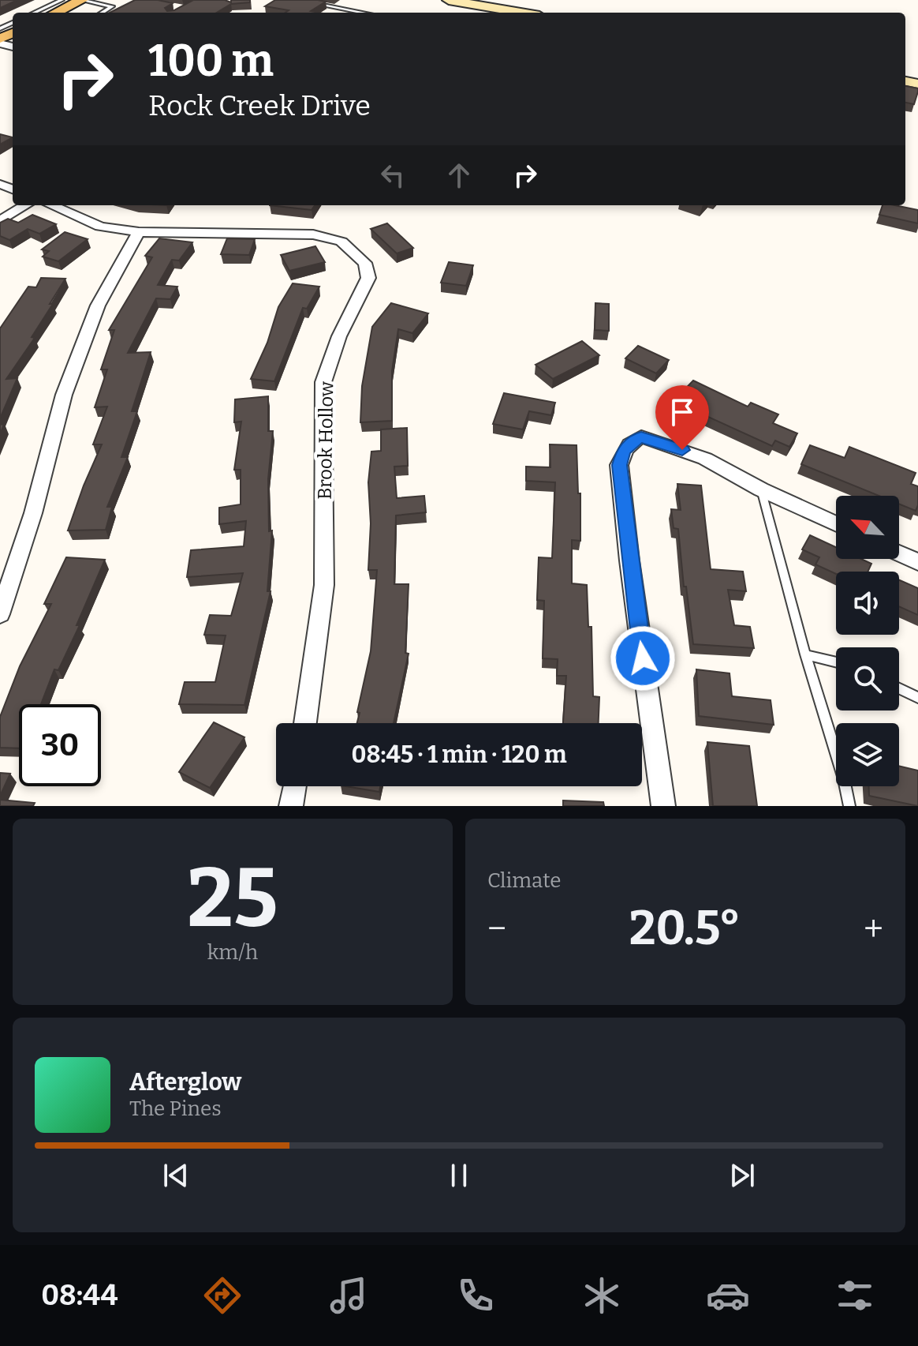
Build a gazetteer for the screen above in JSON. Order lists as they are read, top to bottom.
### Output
{
  "streets": {
    "street": ["Brook Hollow"]
  },
  "north": "top left",
  "page": {
    "turn": ["100 m", "Rock Creek Drive"],
    "limit": "30",
    "trip": "08:45 · 1 min · 120 m",
    "tile": [
      ["25", "km/h"],
      "Climate"
    ],
    "heat": ["−", "20.5°", "+"],
    "song": ["Afterglow", "The Pines"],
    "tabs": "08:44"
  }
}
